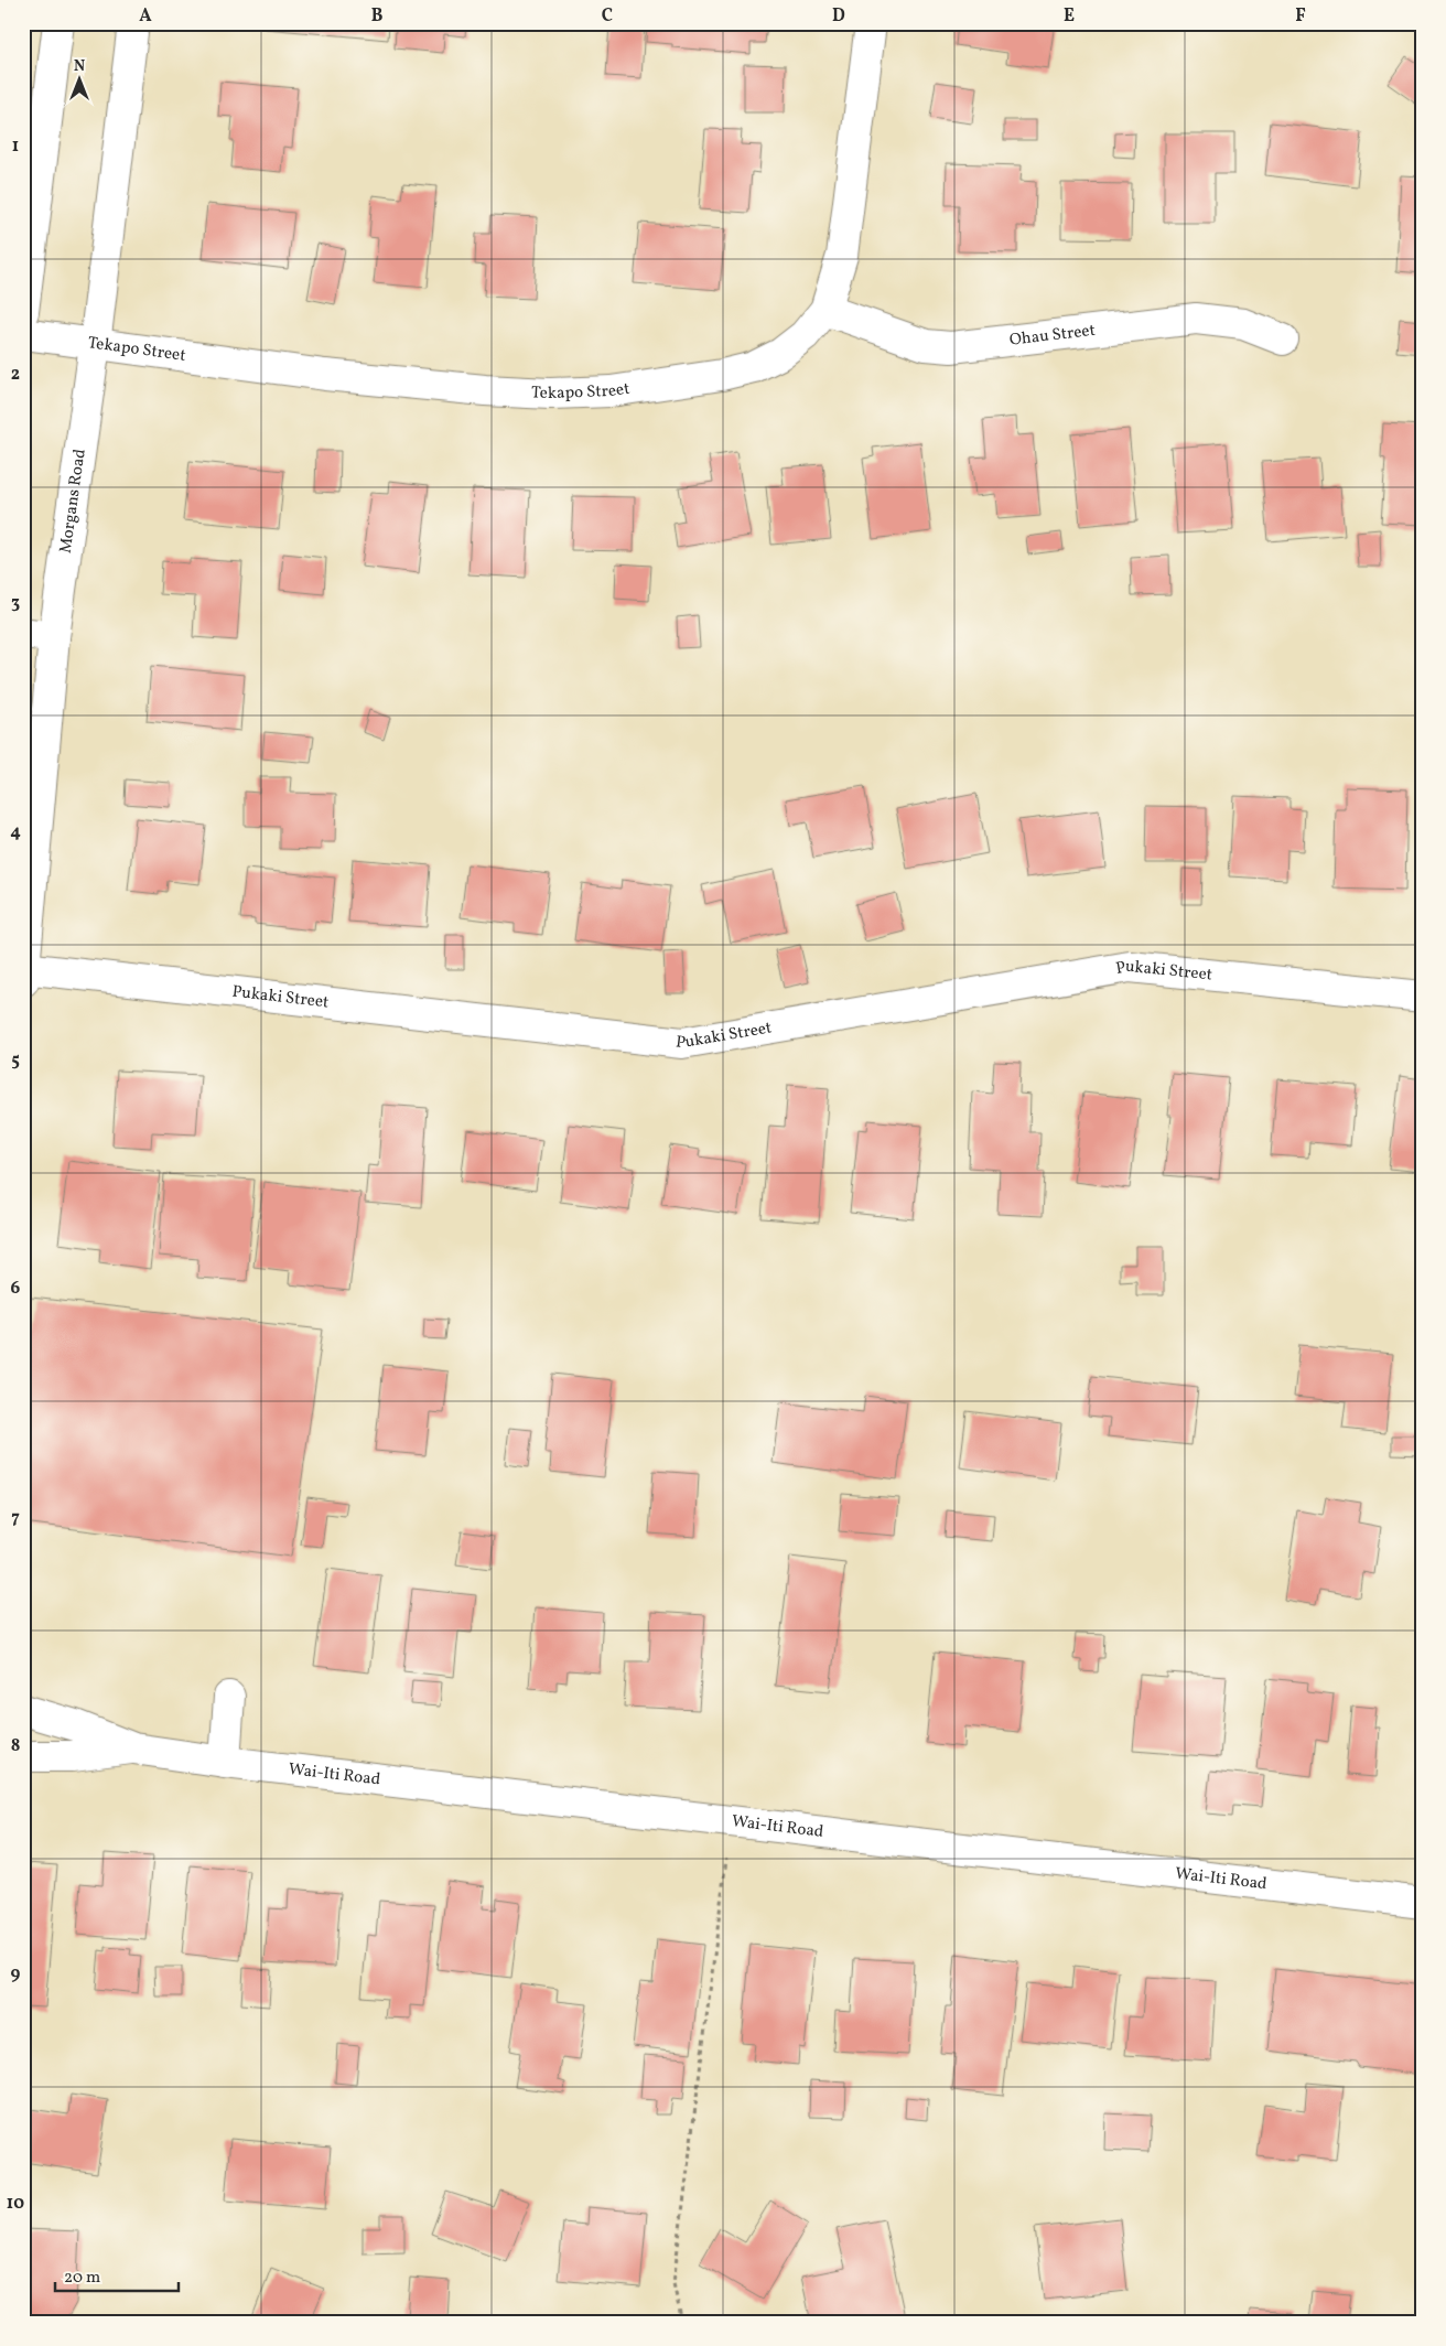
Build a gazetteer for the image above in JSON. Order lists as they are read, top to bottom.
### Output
{
  "streets": {
    "street": [
      "Ohau Street",
      "Tekapo Street",
      "Morgans Road",
      "Pukaki Street",
      "Wai-Iti Road"
    ]
  },
  "crossings": [
    ["Ohau Street", "Tekapo Street"],
    ["Tekapo Street", "Morgans Road"],
    ["Morgans Road", "Pukaki Street"]
  ],
  "scale_bar": "20 m",
  "north": "top",
  "grid": {
    "columns": [
      "A",
      "B",
      "C",
      "D",
      "E",
      "F"
    ],
    "rows": [
      "1",
      "2",
      "3",
      "4",
      "5",
      "6",
      "7",
      "8",
      "9",
      "10"
    ]
  }
}
